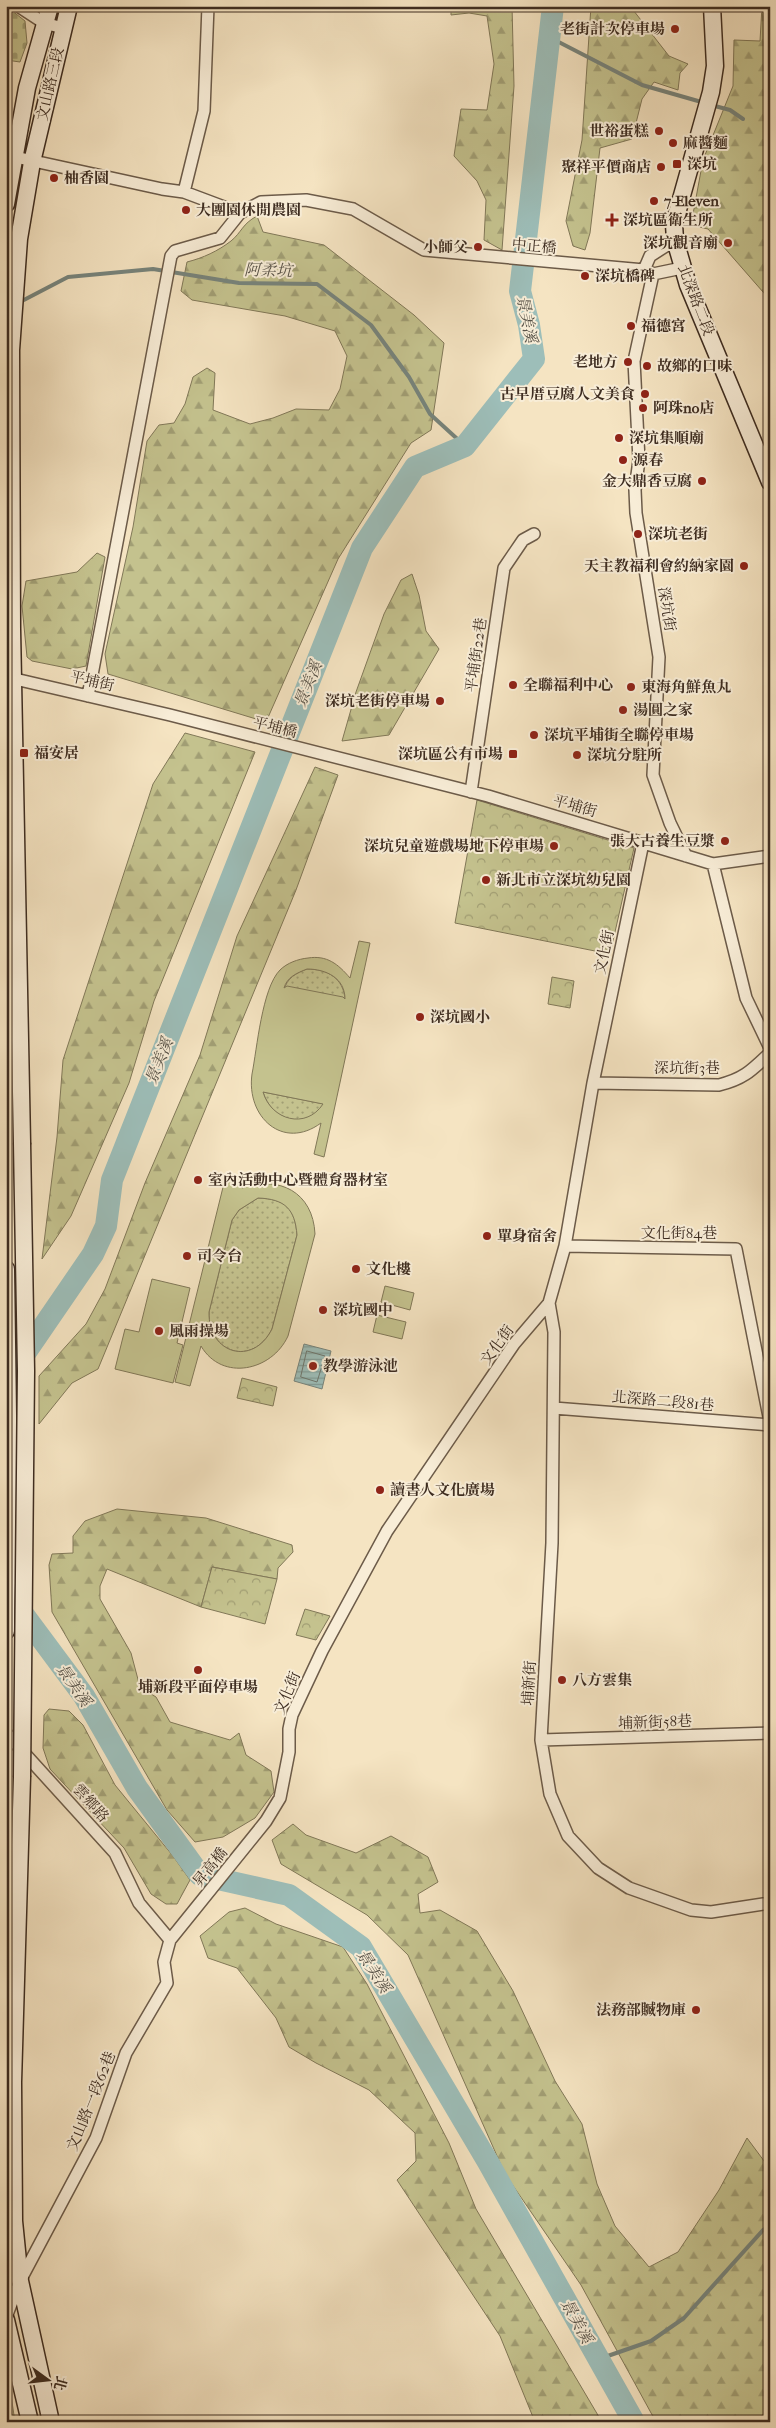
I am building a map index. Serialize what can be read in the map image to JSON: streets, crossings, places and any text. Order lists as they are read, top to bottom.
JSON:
{
  "streets": {
    "main road": ["文山路三段", "北深路二段"],
    "street": [
      "中正橋",
      "深坑街",
      "平埔街22巷",
      "平埔街",
      "平埔橋",
      "文化街",
      "深坑街3巷",
      "文化街84巷",
      "北深路二段81巷",
      "埔新街",
      "埔新街58巷",
      "雲鄉路",
      "昇高橋",
      "文山路一段62巷"
    ]
  },
  "crossings": [
    ["文山路三段", "平埔街"],
    ["文山路三段", "文山路一段62巷"],
    ["中正橋", "深坑街"],
    ["北深路二段", "深坑街"],
    ["深坑街", "平埔街"],
    ["平埔街22巷", "平埔街"],
    ["平埔街", "平埔橋"],
    ["平埔街", "文化街"],
    ["文化街", "深坑街3巷"],
    ["文化街", "文化街84巷"],
    ["文化街", "埔新街"],
    ["文化街", "昇高橋"],
    ["文化街84巷", "北深路二段81巷"],
    ["北深路二段81巷", "埔新街"],
    ["埔新街", "埔新街58巷"],
    ["雲鄉路", "昇高橋"],
    ["雲鄉路", "文山路一段62巷"],
    ["昇高橋", "文山路一段62巷"]
  ],
  "water": ["阿柔坑", "景美溪"],
  "places": {
    "other": [
      "老街計次停車場",
      "世裕蛋糕",
      "麻醬麵",
      "聚祥平價商店",
      "柚香園",
      "7-Eleven",
      "大團園休閒農園",
      "深坑觀音廟",
      "小師父",
      "深坑橋碑",
      "福德宮",
      "老地方",
      "故鄉的口味",
      "古早厝豆腐人文美食",
      "阿珠no店",
      "深坑集順廟",
      "源春",
      "金大鼎香豆腐",
      "深坑老街",
      "天主教福利會約納家園",
      "全聯福利中心",
      "東海角鮮魚丸",
      "深坑老街停車場",
      "湯圓之家",
      "深坑平埔街全聯停車場",
      "深坑分駐所",
      "張大古養生豆漿",
      "深坑兒童遊戲場地下停車場",
      "新北市立深坑幼兒園",
      "深坑國小",
      "室內活動中心暨體育器材室",
      "單身宿舍",
      "司令台",
      "文化樓",
      "深坑國中",
      "風雨操場",
      "教學游泳池",
      "讀書人文化廣場",
      "埔新段平面停車場",
      "八方雲集",
      "法務部贓物庫"
    ],
    "transit": ["深坑", "福安居", "深坑區公有市場"],
    "health": ["深坑區衛生所"]
  },
  "north": "right"
}
